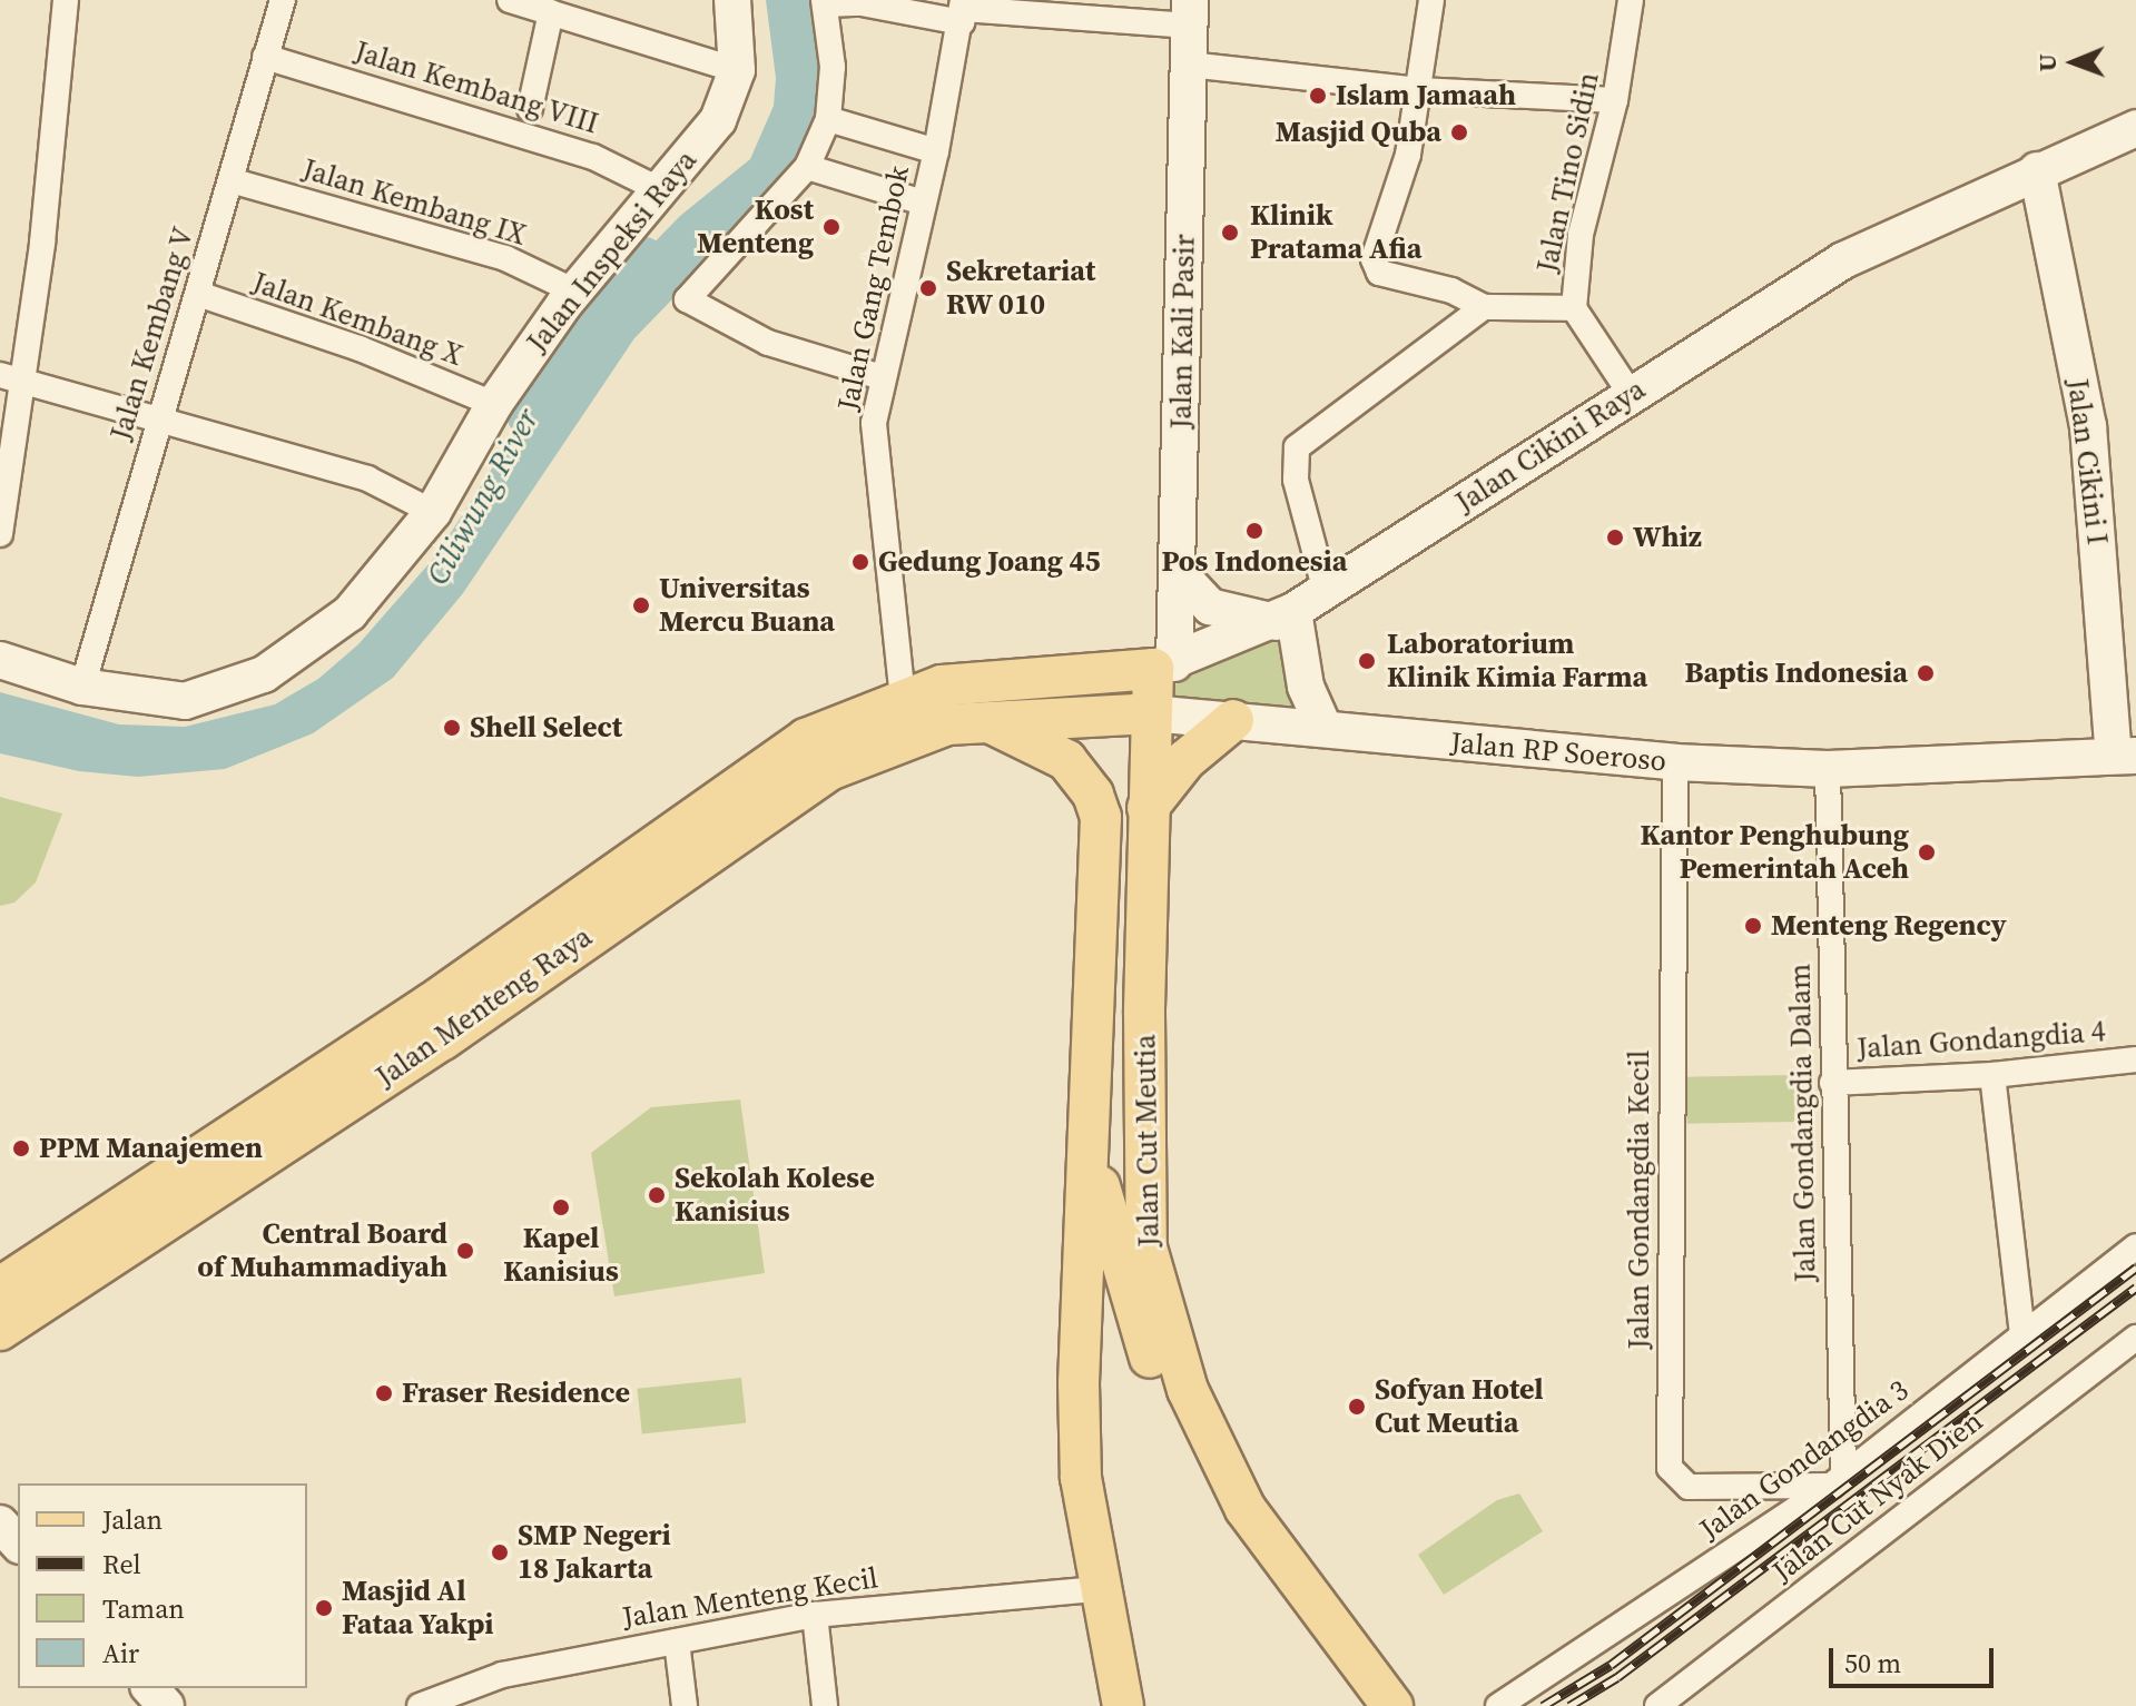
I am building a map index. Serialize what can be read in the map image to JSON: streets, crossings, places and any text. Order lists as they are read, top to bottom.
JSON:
{
  "streets": {
    "main road": [
      "Jalan Cikini Raya",
      "Jalan RP Soeroso",
      "Jalan Menteng Raya",
      "Jalan Cut Meutia"
    ],
    "street": [
      "Jalan Kembang VIII",
      "Jalan Tino Sidin",
      "Jalan Kembang IX",
      "Jalan Inspeksi Raya",
      "Jalan Gang Tembok",
      "Jalan Kembang X",
      "Jalan Kali Pasir",
      "Jalan Kembang V",
      "Jalan Cikini I",
      "Jalan Gondangdia 4",
      "Jalan Gondangdia Dalam",
      "Jalan Gondangdia Kecil",
      "Jalan Gondangdia 3",
      "Jalan Cut Nyak Dien",
      "Jalan Menteng Kecil"
    ]
  },
  "crossings": [
    ["Jalan Kembang VIII", "Jalan Inspeksi Raya"],
    ["Jalan Kembang VIII", "Jalan Kembang V"],
    ["Jalan Tino Sidin", "Jalan Cikini Raya"],
    ["Jalan Kembang IX", "Jalan Inspeksi Raya"],
    ["Jalan Kembang IX", "Jalan Kembang V"],
    ["Jalan Inspeksi Raya", "Jalan Kembang X"],
    ["Jalan Inspeksi Raya", "Jalan Kembang V"],
    ["Jalan Gang Tembok", "Jalan Menteng Raya"],
    ["Jalan Kembang X", "Jalan Kembang V"],
    ["Jalan Kali Pasir", "Jalan Cikini Raya"],
    ["Jalan Kali Pasir", "Jalan Cut Meutia"],
    ["Jalan Cikini Raya", "Jalan Cikini I"],
    ["Jalan Cikini Raya", "Jalan Menteng Raya"],
    ["Jalan Cikini Raya", "Jalan Cut Meutia"],
    ["Jalan Cikini I", "Jalan RP Soeroso"],
    ["Jalan RP Soeroso", "Jalan Menteng Raya"],
    ["Jalan RP Soeroso", "Jalan Gondangdia Dalam"],
    ["Jalan RP Soeroso", "Jalan Cut Meutia"],
    ["Jalan RP Soeroso", "Jalan Gondangdia Kecil"],
    ["Jalan Menteng Raya", "Jalan Cut Meutia"],
    ["Jalan Gondangdia 4", "Jalan Gondangdia Dalam"],
    ["Jalan Gondangdia Dalam", "Jalan Gondangdia Kecil"],
    ["Jalan Gondangdia Dalam", "Jalan Gondangdia 3"],
    ["Jalan Cut Meutia", "Jalan Menteng Kecil"],
    ["Jalan Gondangdia Kecil", "Jalan Gondangdia 3"]
  ],
  "water": ["Ciliwung River"],
  "places": [
    "Islam Jamaah",
    "Masjid Quba",
    "Kost Menteng",
    "Klinik Pratama Afia",
    "Sekretariat RW 010",
    "Pos Indonesia",
    "Whiz",
    "Gedung Joang 45",
    "Universitas Mercu Buana",
    "Laboratorium Klinik Kimia Farma",
    "Baptis Indonesia",
    "Shell Select",
    "Kantor Penghubung Pemerintah Aceh",
    "Menteng Regency",
    "PPM Manajemen",
    "Sekolah Kolese Kanisius",
    "Kapel Kanisius",
    "Central Board of Muhammadiyah",
    "Fraser Residence",
    "Sofyan Hotel Cut Meutia",
    "SMP Negeri 18 Jakarta",
    "Masjid Al Fataa Yakpi"
  ],
  "legend": [
    "Jalan",
    "Rel",
    "Taman",
    "Air"
  ],
  "scale_bar": "50 m",
  "north": "left"
}
